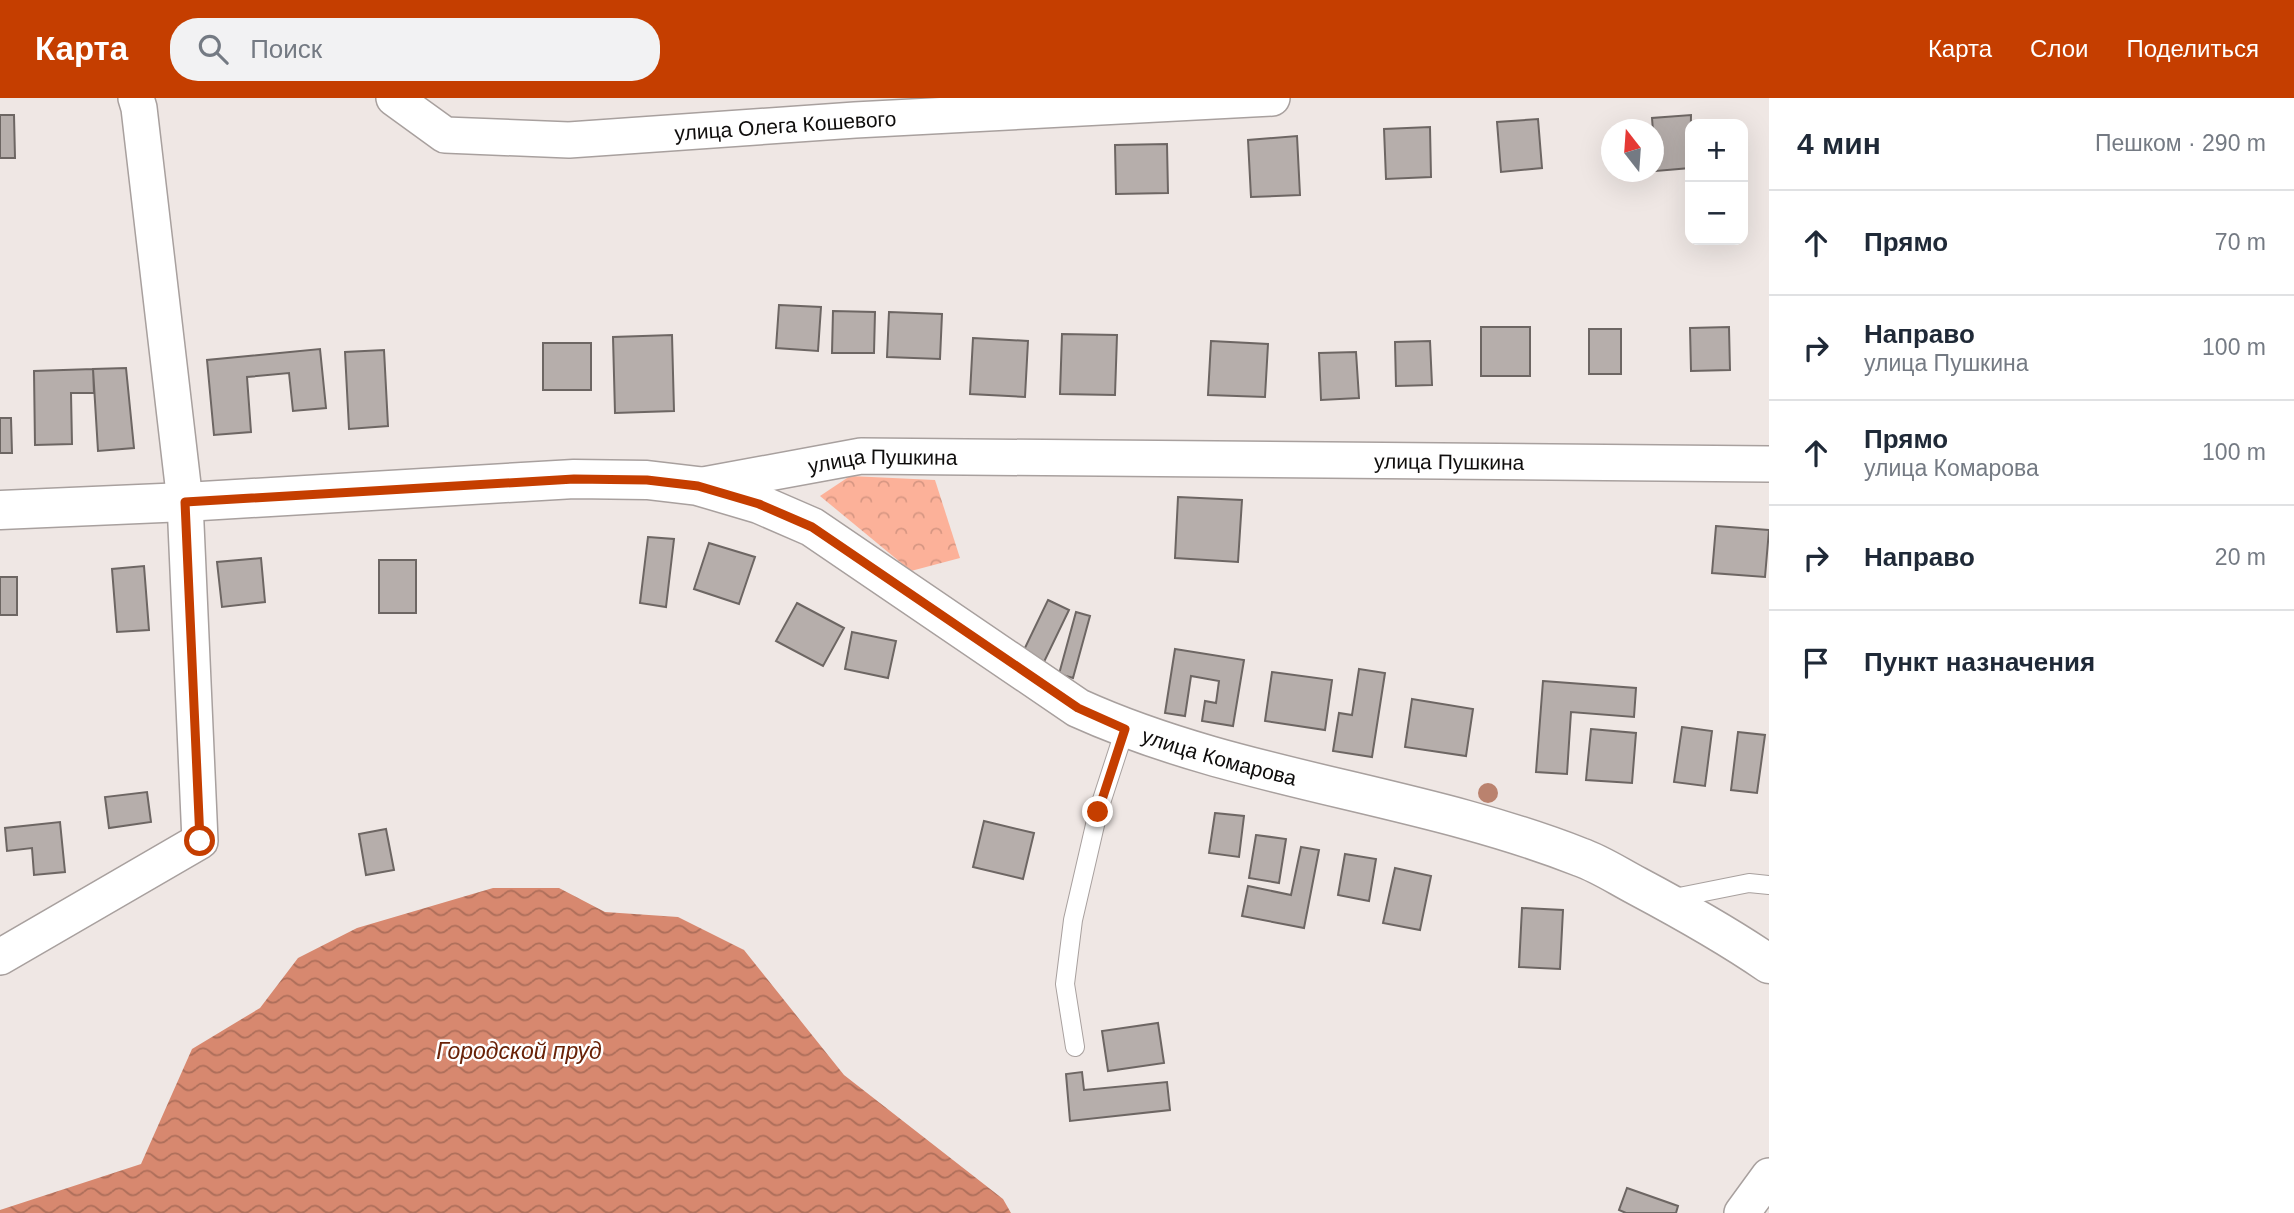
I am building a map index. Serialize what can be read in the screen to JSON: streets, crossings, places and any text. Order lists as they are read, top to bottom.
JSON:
{
  "streets": {
    "street": ["улица Олега Кошевого", "улица Пушкина", "улица Комарова"]
  },
  "crossings": [
    ["улица Пушкина", "улица Комарова"]
  ],
  "water": ["Городской пруд"],
  "north": "top",
  "page": {
    "header": "Карта",
    "search": "Поиск",
    "nav": ["Карта", "Слои", "Поделиться"],
    "heading": ["4 мин", "Пешком · 290 m"],
    "map_buttons": ["+", "−"],
    "list": [
      ["Прямо", "70 m"],
      ["Направо", "улица Пушкина", "100 m"],
      ["Прямо", "улица Комарова", "100 m"],
      ["Направо", "20 m"],
      "Пункт назначения"
    ]
  }
}
